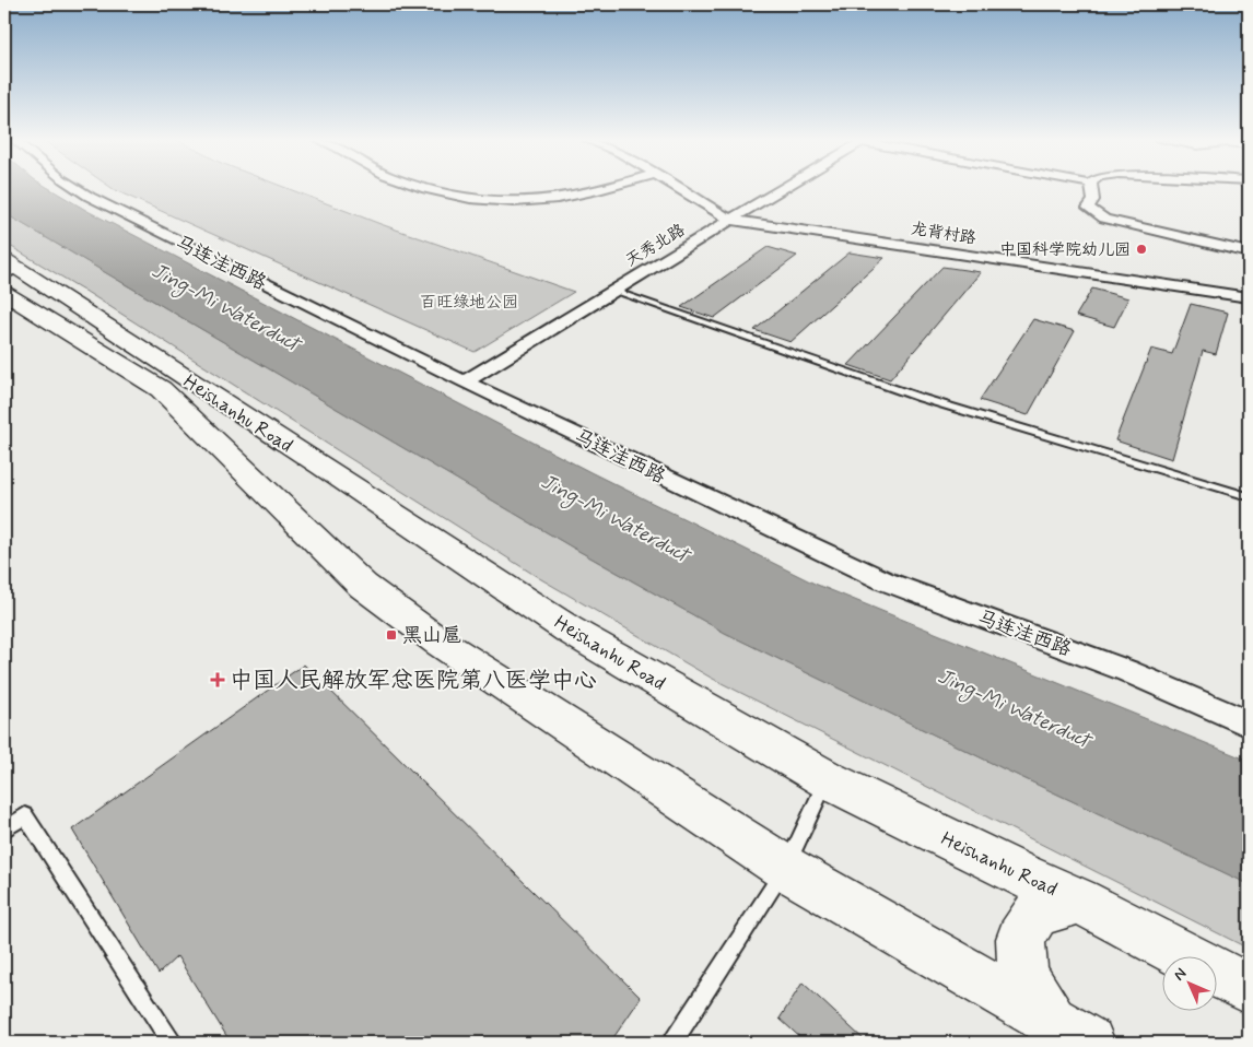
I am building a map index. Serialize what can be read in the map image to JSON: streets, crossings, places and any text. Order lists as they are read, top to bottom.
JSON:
{
  "streets": {
    "main road": ["Heishanhu Road"],
    "street": ["龙背村路", "天秀北路", "马连洼西路"]
  },
  "crossings": [
    ["龙背村路", "天秀北路"],
    ["天秀北路", "马连洼西路"]
  ],
  "water": ["Jing-Mi Waterduct"],
  "parks": ["百旺绿地公园"],
  "places": {
    "other": ["中国科学院幼儿园"],
    "transit": ["黑山扈"],
    "health": ["中国人民解放军总医院第八医学中心"]
  },
  "north": "top left"
}
